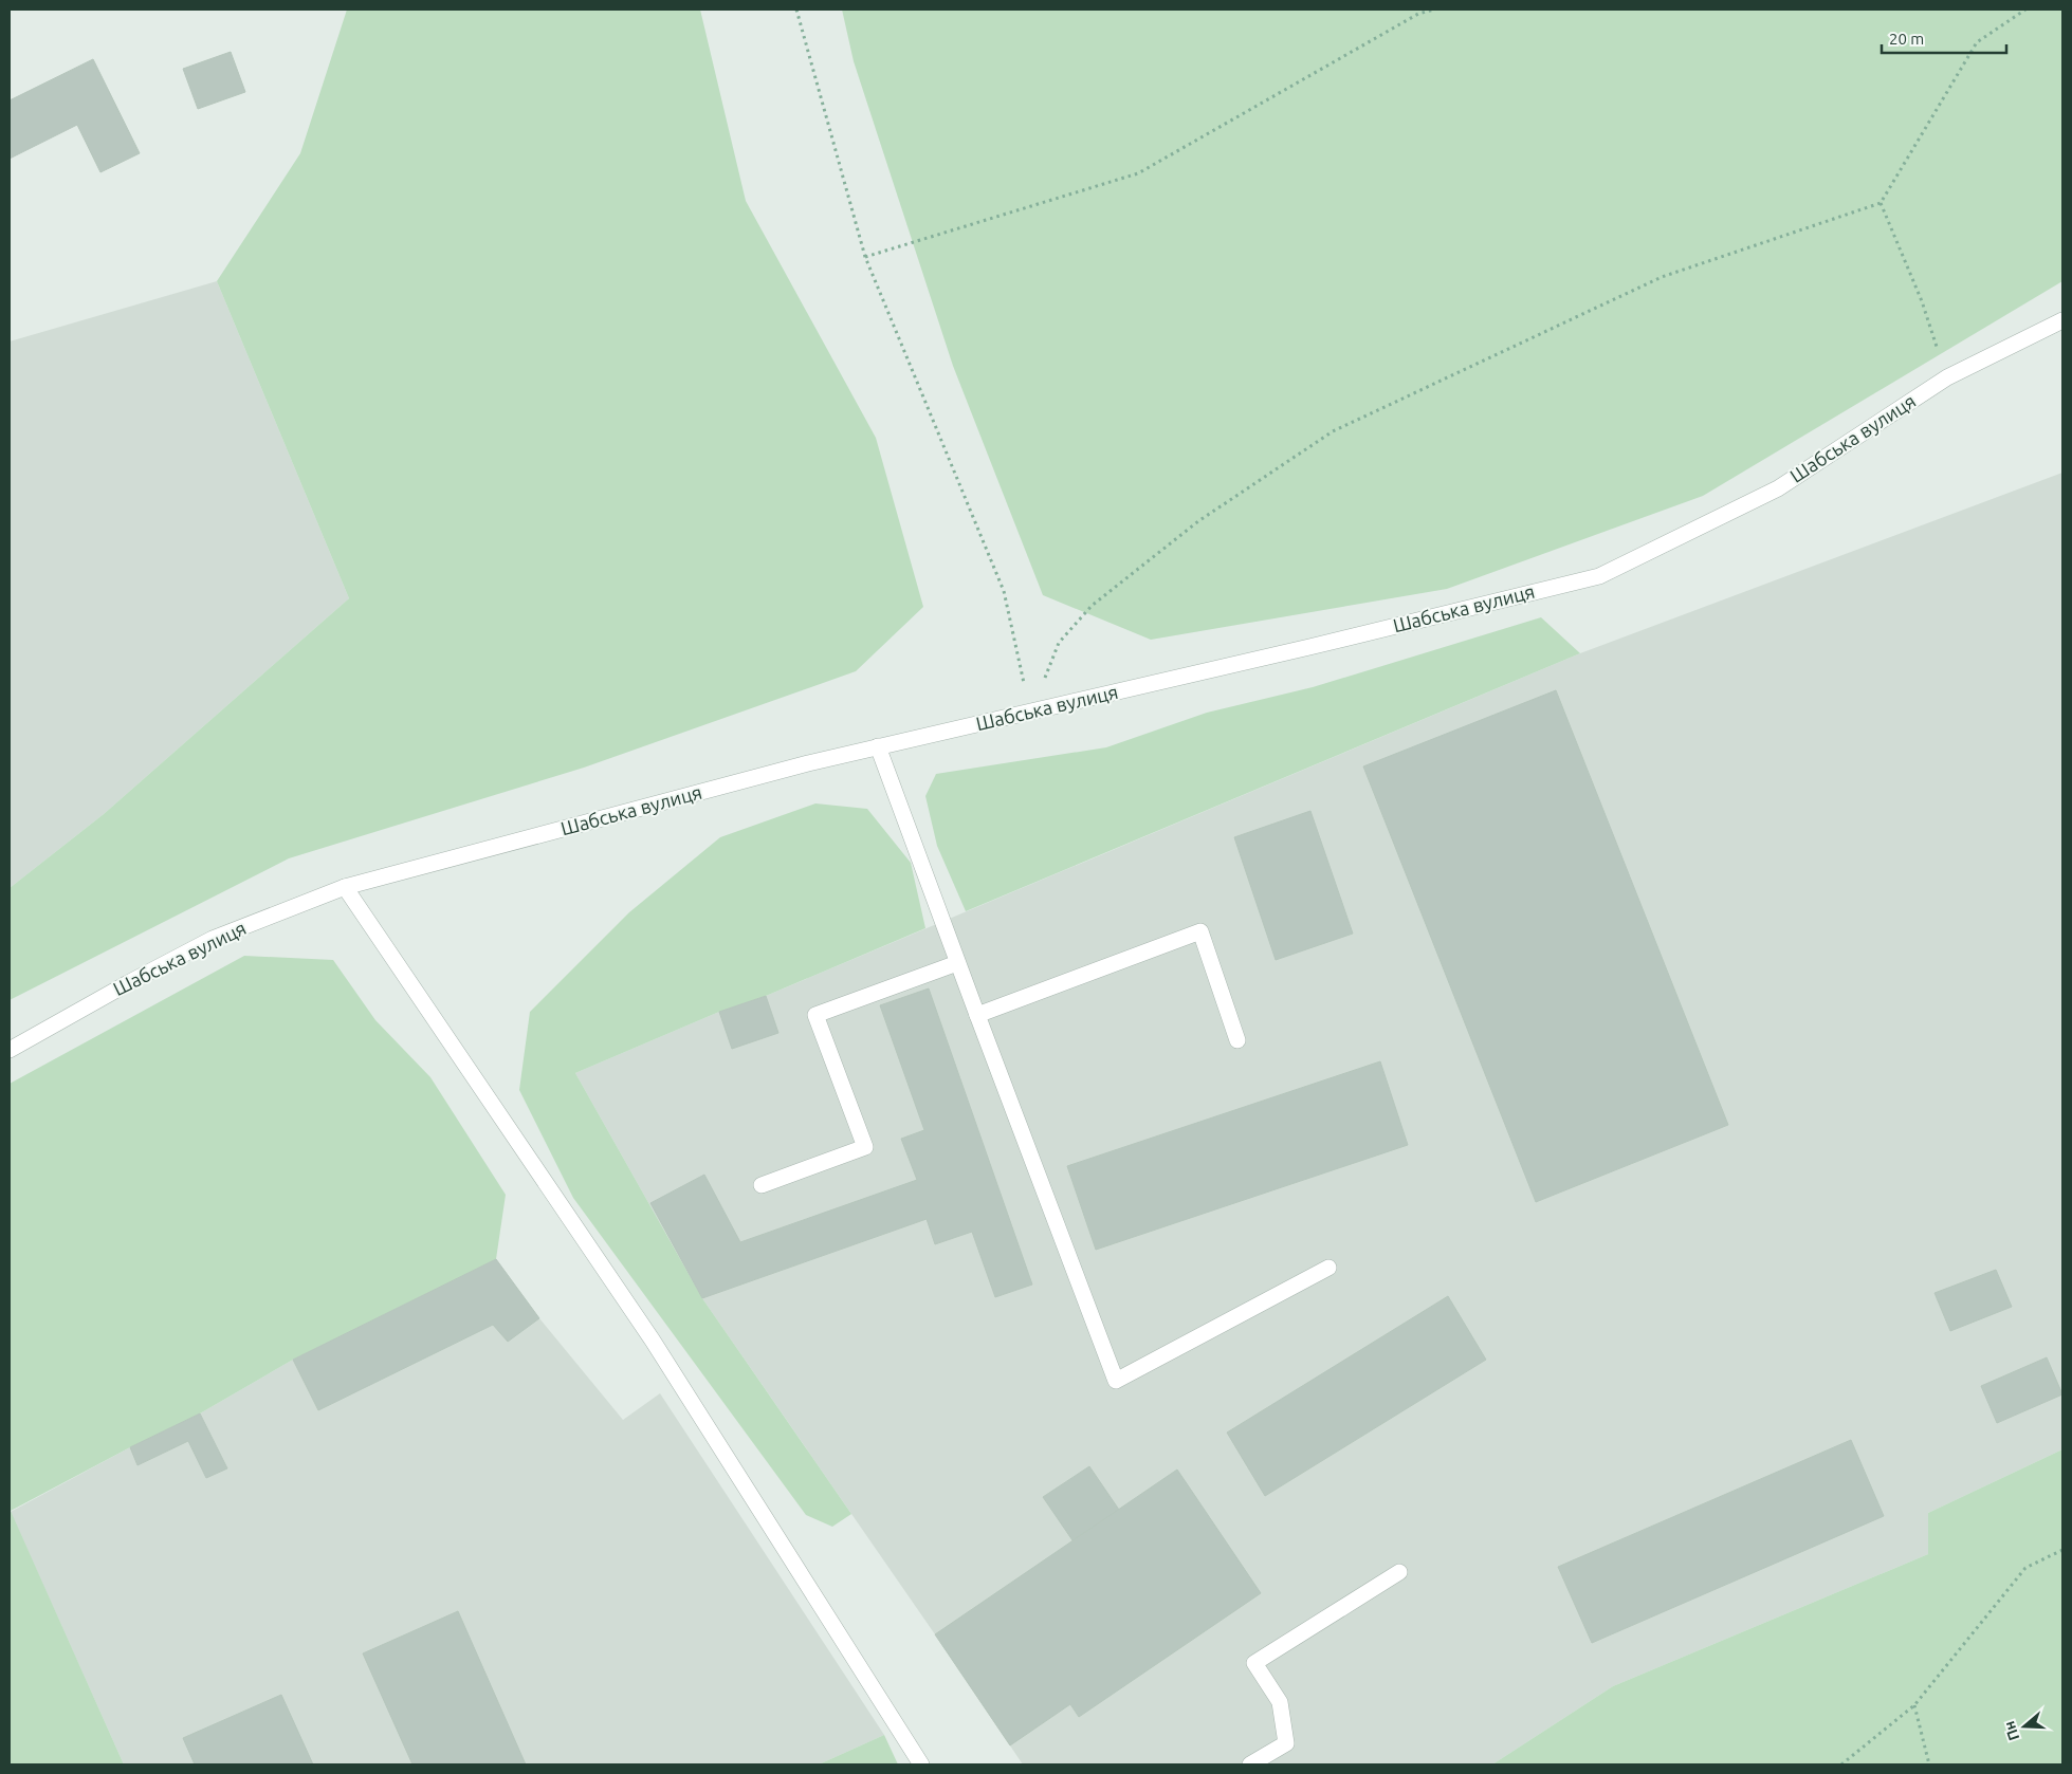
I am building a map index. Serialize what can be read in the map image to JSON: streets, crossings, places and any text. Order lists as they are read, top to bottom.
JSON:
{
  "streets": {
    "street": ["Шабська вулиця"]
  },
  "scale_bar": "20 m",
  "north": "left"
}
